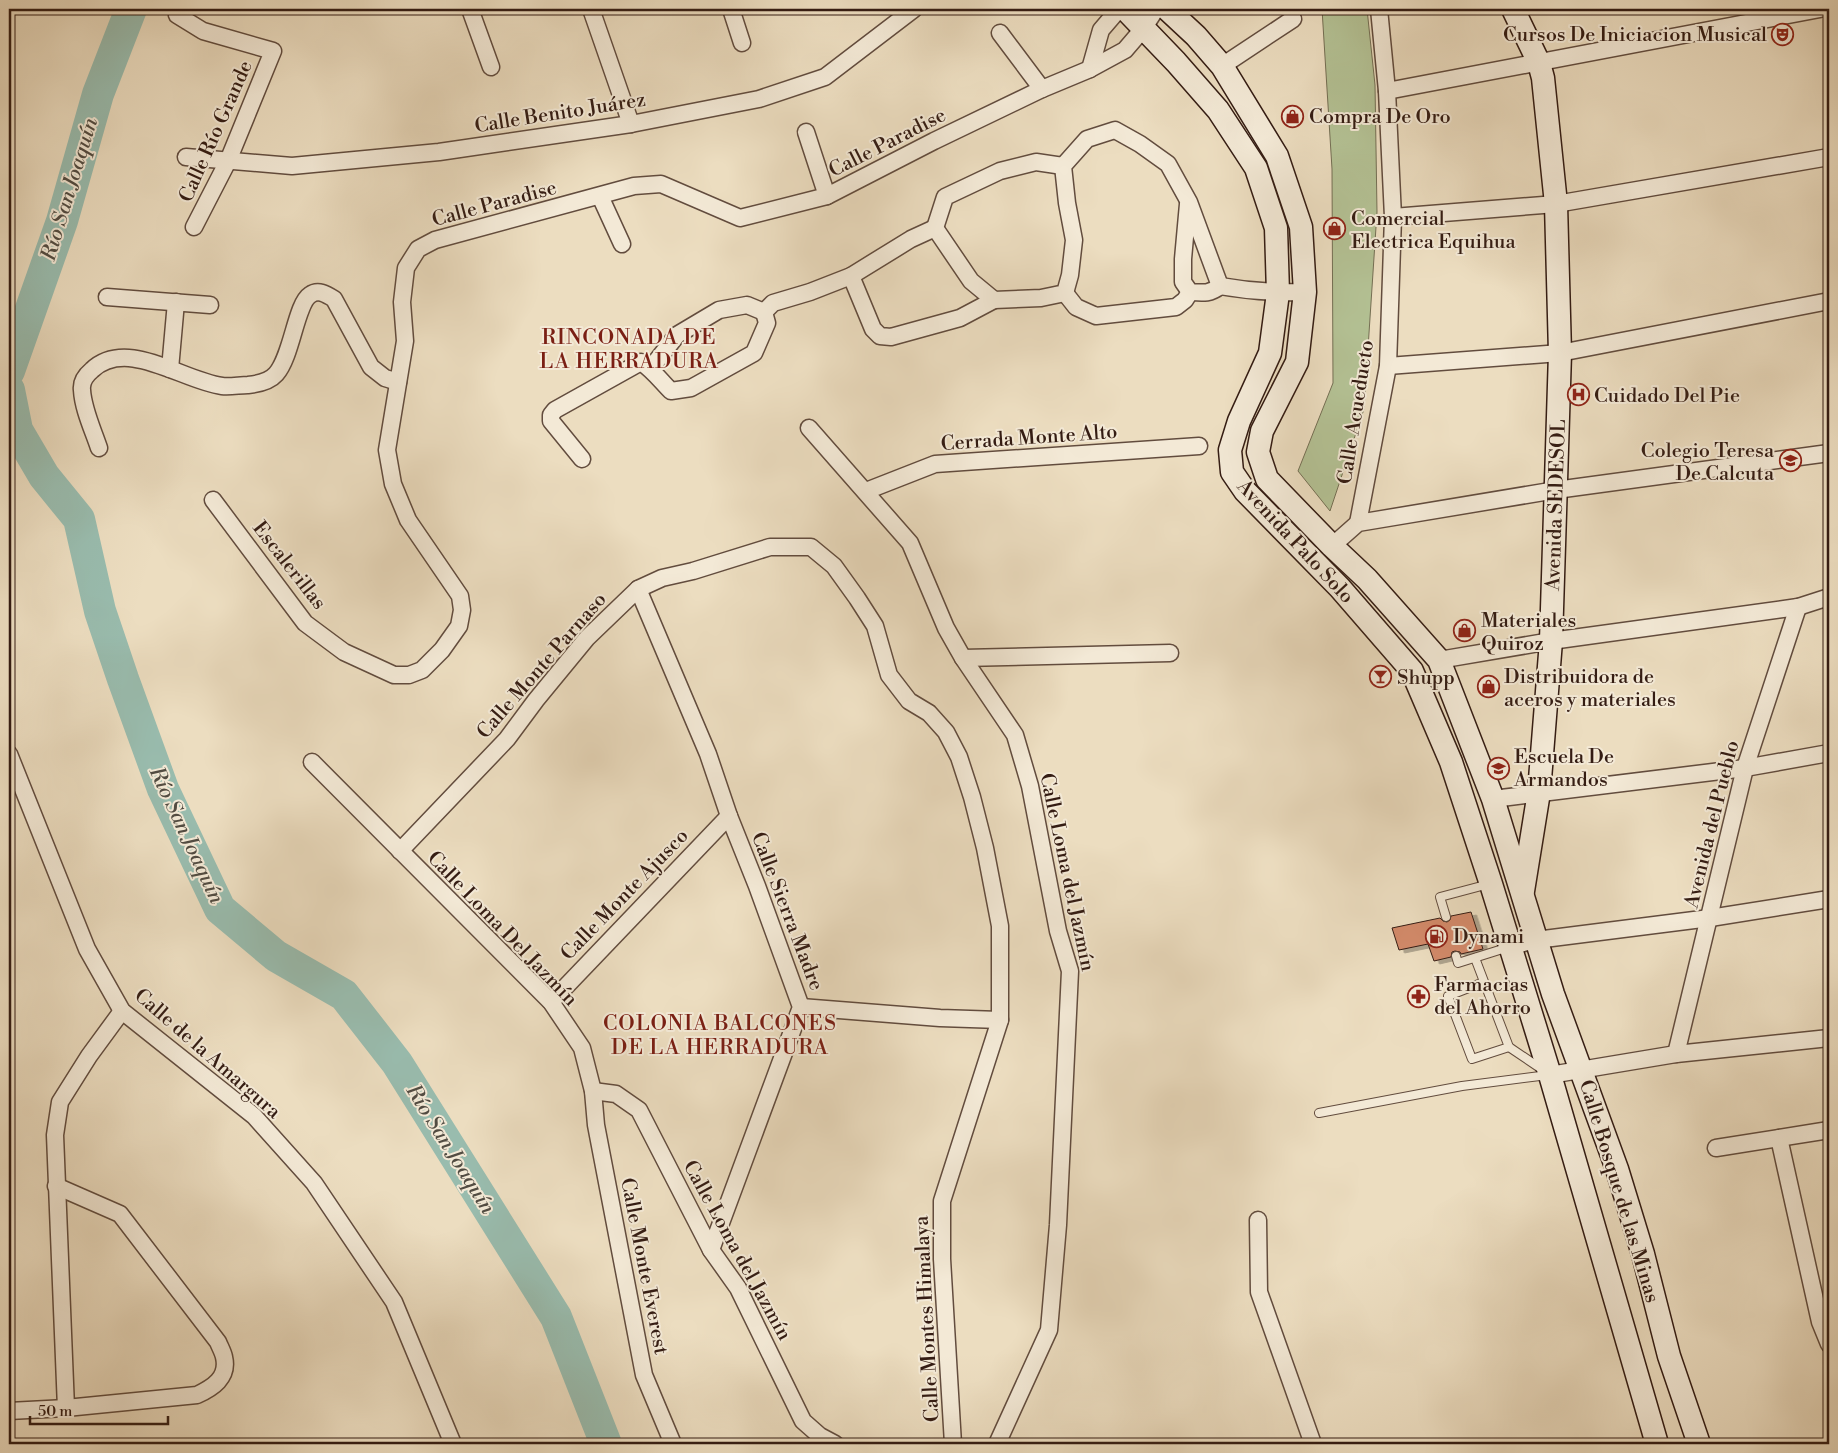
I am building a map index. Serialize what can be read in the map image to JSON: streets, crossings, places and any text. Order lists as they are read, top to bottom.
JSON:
{
  "streets": {
    "main road": ["Avenida SEDESOL", "Avenida Palo Solo", "Calle Bosque de las Minas"],
    "street": [
      "Calle Benito Juárez",
      "Calle Río Grande",
      "Calle Paradise",
      "Calle Acueducto",
      "Cerrada Monte Alto",
      "Escalerillas",
      "Calle Monte Parnaso",
      "Avenida del Pueblo",
      "Calle Loma del Jazmín",
      "Calle Monte Ajusco",
      "Calle Sierra Madre",
      "Calle Loma Del Jazmín",
      "Calle de la Amargura",
      "Calle Monte Everest",
      "Calle Montes Himalaya"
    ]
  },
  "crossings": [
    ["Calle Benito Juárez", "Calle Río Grande"],
    ["Calle Paradise", "Avenida Palo Solo"],
    ["Calle Paradise", "Escalerillas"],
    ["Cerrada Monte Alto", "Calle Loma del Jazmín"],
    ["Avenida SEDESOL", "Avenida Palo Solo"],
    ["Avenida SEDESOL", "Calle Bosque de las Minas"],
    ["Avenida Palo Solo", "Calle Bosque de las Minas"],
    ["Calle Monte Parnaso", "Calle Sierra Madre"],
    ["Calle Monte Parnaso", "Calle Loma Del Jazmín"],
    ["Calle Monte Parnaso", "Calle Montes Himalaya"],
    ["Calle Loma del Jazmín", "Calle Sierra Madre"],
    ["Calle Loma del Jazmín", "Calle Loma Del Jazmín"],
    ["Calle Loma del Jazmín", "Calle Monte Everest"],
    ["Calle Monte Ajusco", "Calle Sierra Madre"],
    ["Calle Monte Ajusco", "Calle Loma Del Jazmín"],
    ["Calle Loma Del Jazmín", "Calle Monte Everest"]
  ],
  "districts": ["RINCONADA DE LA HERRADURA", "COLONIA BALCONES DE LA HERRADURA"],
  "water": ["Río San Joaquín"],
  "places": {
    "theatre": ["Cursos De Iniciacion Musical"],
    "shop": [
      "Compra De Oro",
      "Comercial Electrica Equihua",
      "Materiales Quiroz",
      "Distribuidora de aceros y materiales"
    ],
    "hospital": ["Cuidado Del Pie"],
    "school or university": ["Colegio Teresa De Calcuta", "Escuela De Armandos"],
    "bar": ["Shupp"],
    "fuel station": ["Dynami"],
    "pharmacy": ["Farmacias del Ahorro"]
  },
  "scale_bar": "50 m"
}
